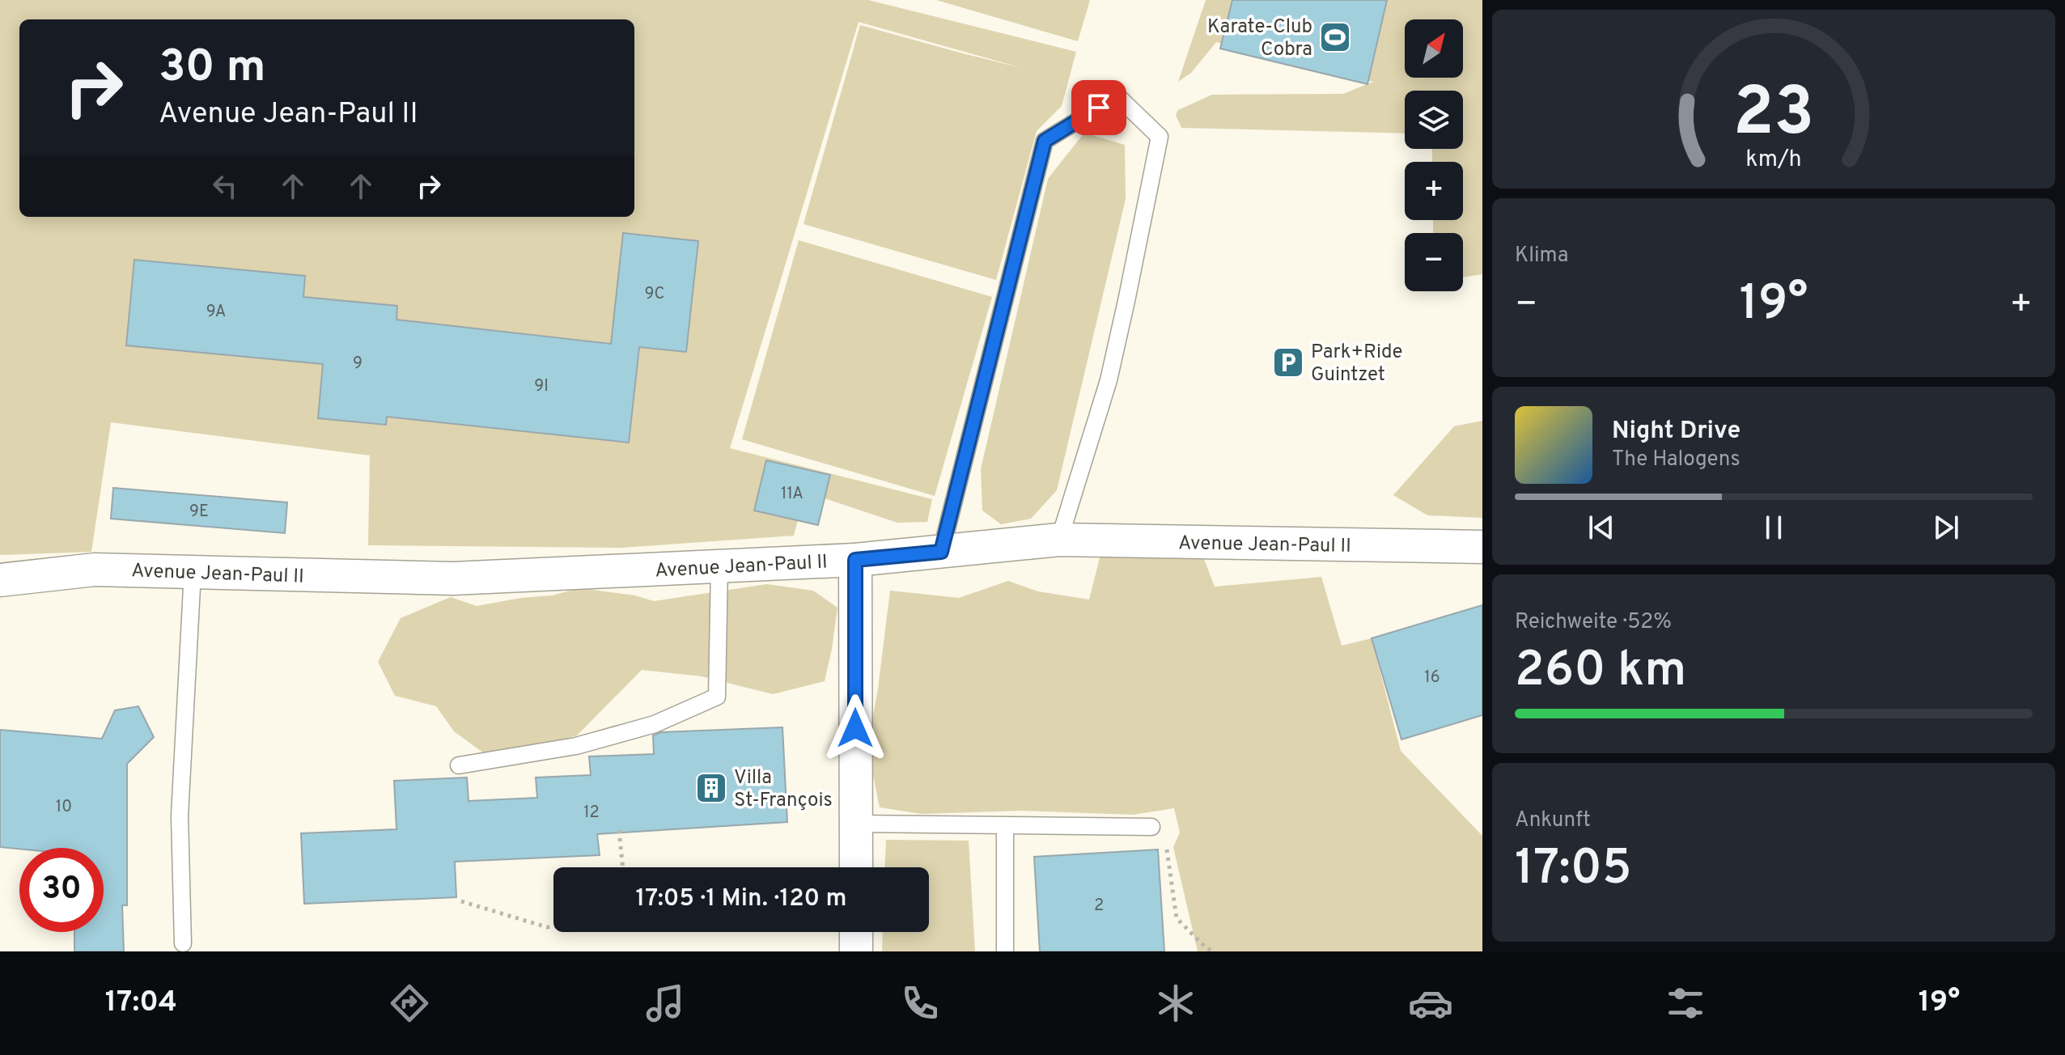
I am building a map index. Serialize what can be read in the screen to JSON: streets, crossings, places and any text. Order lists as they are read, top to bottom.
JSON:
{
  "streets": {
    "street": ["Avenue Jean-Paul II"]
  },
  "places": {
    "sports": ["Karate-Club Cobra"],
    "parking": ["Park+Ride Guintzet"],
    "building": ["Villa St-François"]
  },
  "house_numbers": [
    "9C",
    "9A",
    "9",
    "9I",
    "11A",
    "9E",
    "16",
    "10",
    "12",
    "2"
  ],
  "north": "top right",
  "page": {
    "map_buttons": ["+", "−"],
    "turn": ["30 m", "Avenue Jean-Paul II"],
    "tile": [
      "Klima",
      ["Reichweite · 52%", "260 km"],
      ["Ankunft", "17:05"]
    ],
    "heat": ["−", "19°", "+"],
    "song": ["Night Drive", "The Halogens"],
    "limit": "30",
    "trip": "17:05 · 1 Min. · 120 m",
    "tabs": ["17:04", "19°"],
    "gauge": ["23", "km/h"]
  }
}
